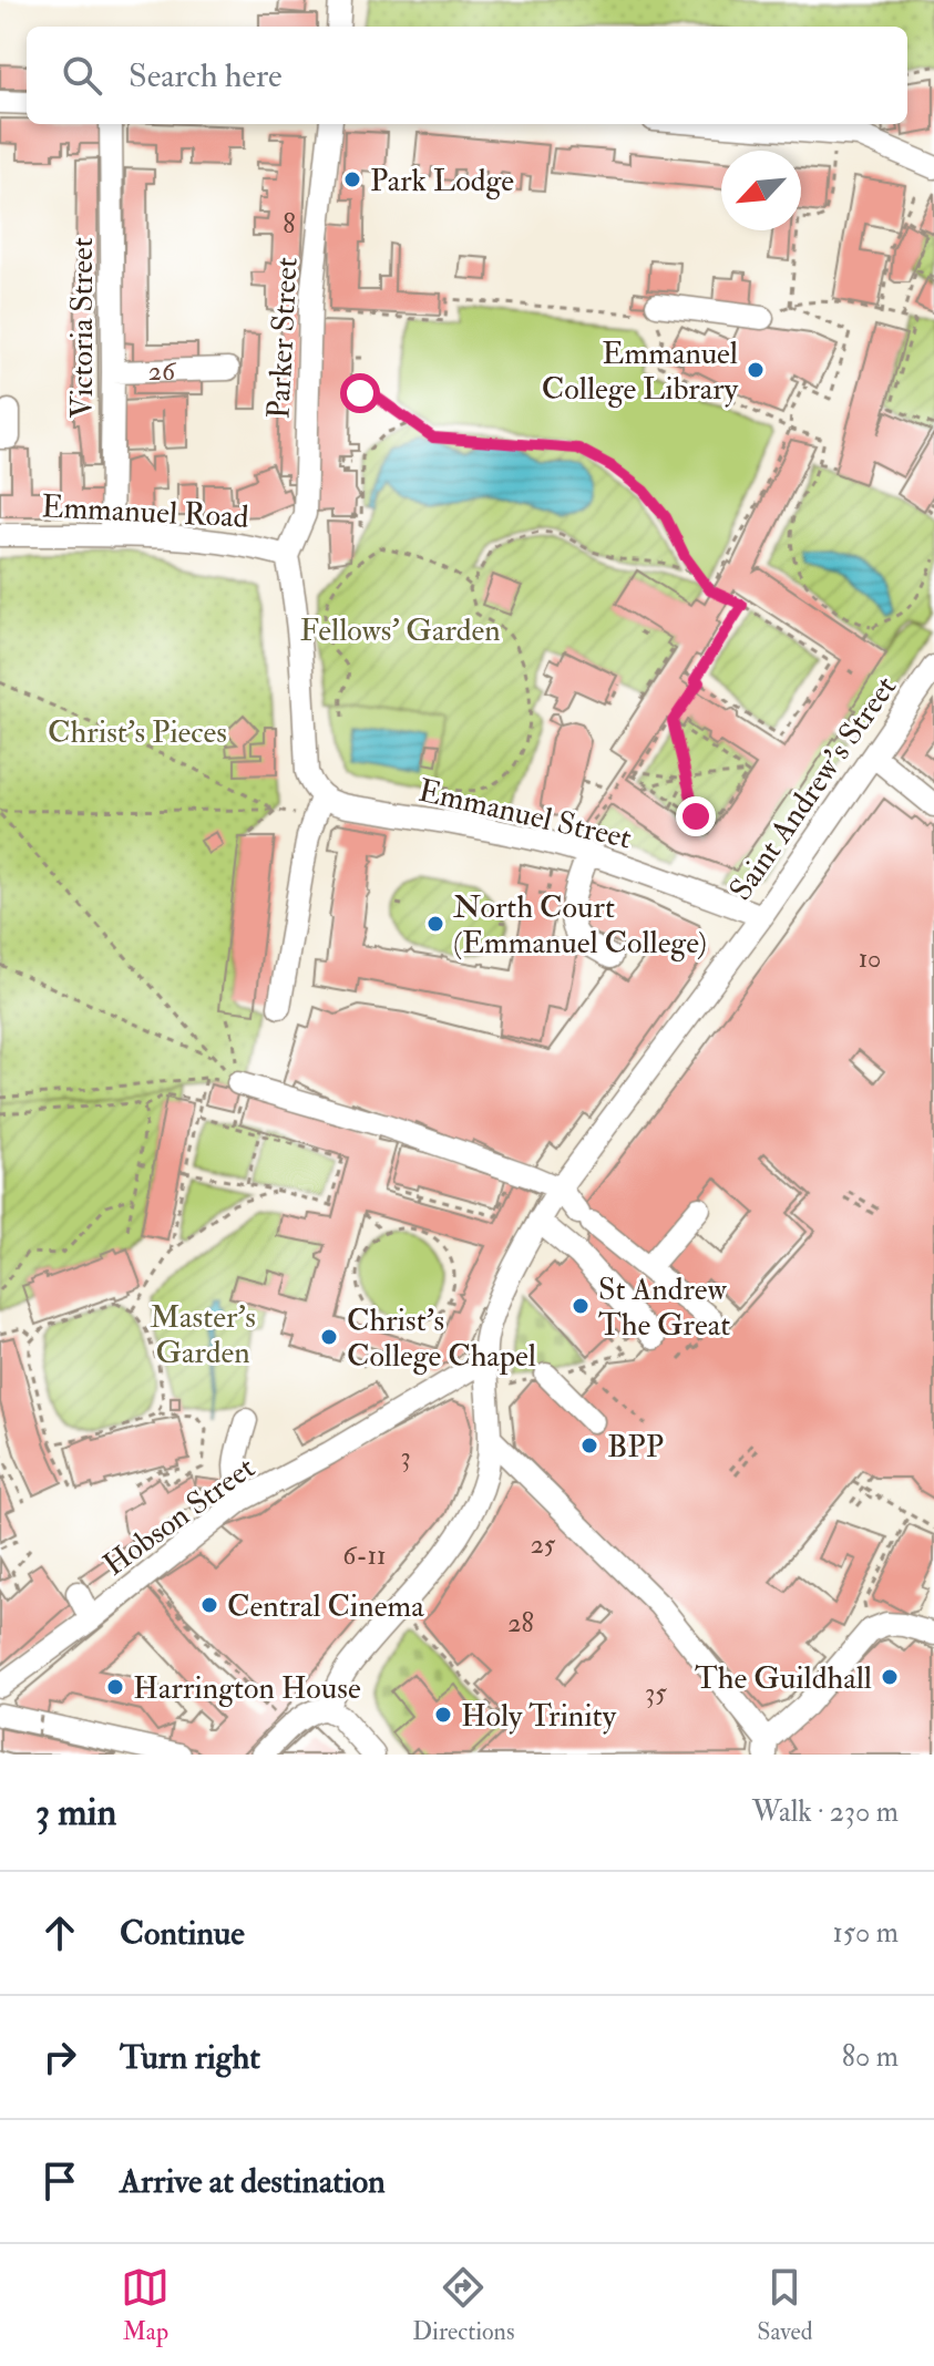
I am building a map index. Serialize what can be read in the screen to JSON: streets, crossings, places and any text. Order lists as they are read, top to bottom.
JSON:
{
  "streets": {
    "street": [
      "Victoria Street",
      "Parker Street",
      "Emmanuel Road",
      "Saint Andrew's Street",
      "Emmanuel Street",
      "Hobson Street"
    ]
  },
  "crossings": [
    ["Victoria Street", "Emmanuel Road"],
    ["Parker Street", "Emmanuel Road"],
    ["Saint Andrew's Street", "Emmanuel Street"],
    ["Saint Andrew's Street", "Hobson Street"]
  ],
  "parks": ["Fellows' Garden", "Christ's Pieces", "Master's Garden"],
  "places": [
    "Park Lodge",
    "Emmanuel College Library",
    "North Court (Emmanuel College)",
    "St Andrew The Great",
    "Christ's College Chapel",
    "BPP",
    "Central Cinema",
    "The Guildhall",
    "Harrington House",
    "Holy Trinity"
  ],
  "house_numbers": [
    "8",
    "26",
    "10",
    "3",
    "25",
    "6-11",
    "28",
    "35"
  ],
  "north": "bottom left",
  "page": {
    "search": "Search here",
    "heading": ["3 min", "Walk · 230 m"],
    "list": [
      ["Continue", "150 m"],
      ["Turn right", "80 m"],
      "Arrive at destination"
    ],
    "nav": ["Map", "Directions", "Saved"]
  }
}
